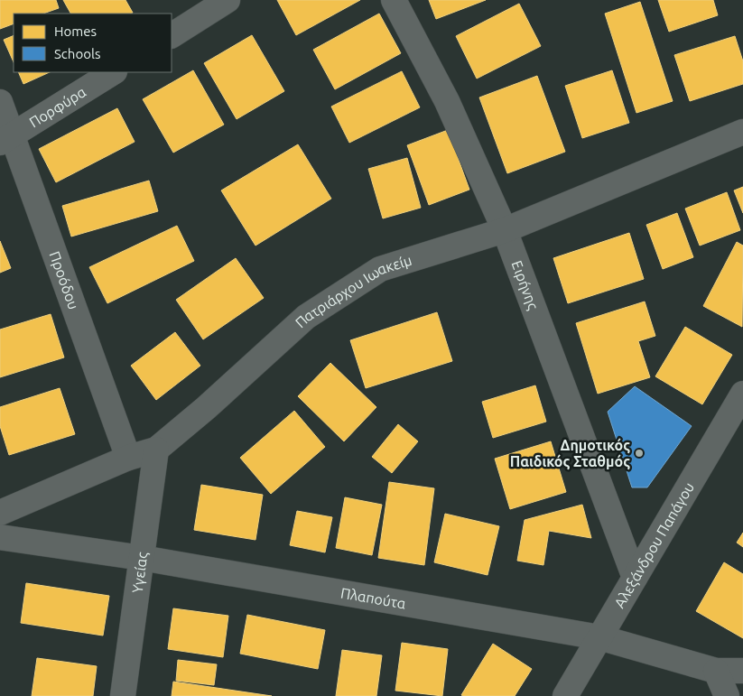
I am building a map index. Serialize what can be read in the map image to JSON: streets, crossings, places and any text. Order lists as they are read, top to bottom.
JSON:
{
  "streets": {
    "street": [
      "Πορφύρα",
      "Προόδου",
      "Ειρήνης",
      "Πατριάρχου Ιωακείμ",
      "Αλεξάνδρου Παπάγου",
      "Υγείας",
      "Πλαπούτα"
    ]
  },
  "crossings": [
    ["Πορφύρα", "Προόδου"],
    ["Προόδου", "Πατριάρχου Ιωακείμ"],
    ["Ειρήνης", "Πατριάρχου Ιωακείμ"],
    ["Ειρήνης", "Αλεξάνδρου Παπάγου"],
    ["Πατριάρχου Ιωακείμ", "Υγείας"],
    ["Αλεξάνδρου Παπάγου", "Πλαπούτα"],
    ["Υγείας", "Πλαπούτα"]
  ],
  "places": ["Δημοτικός Παιδικός Σταθμός"],
  "legend": ["Homes", "Schools"]
}
